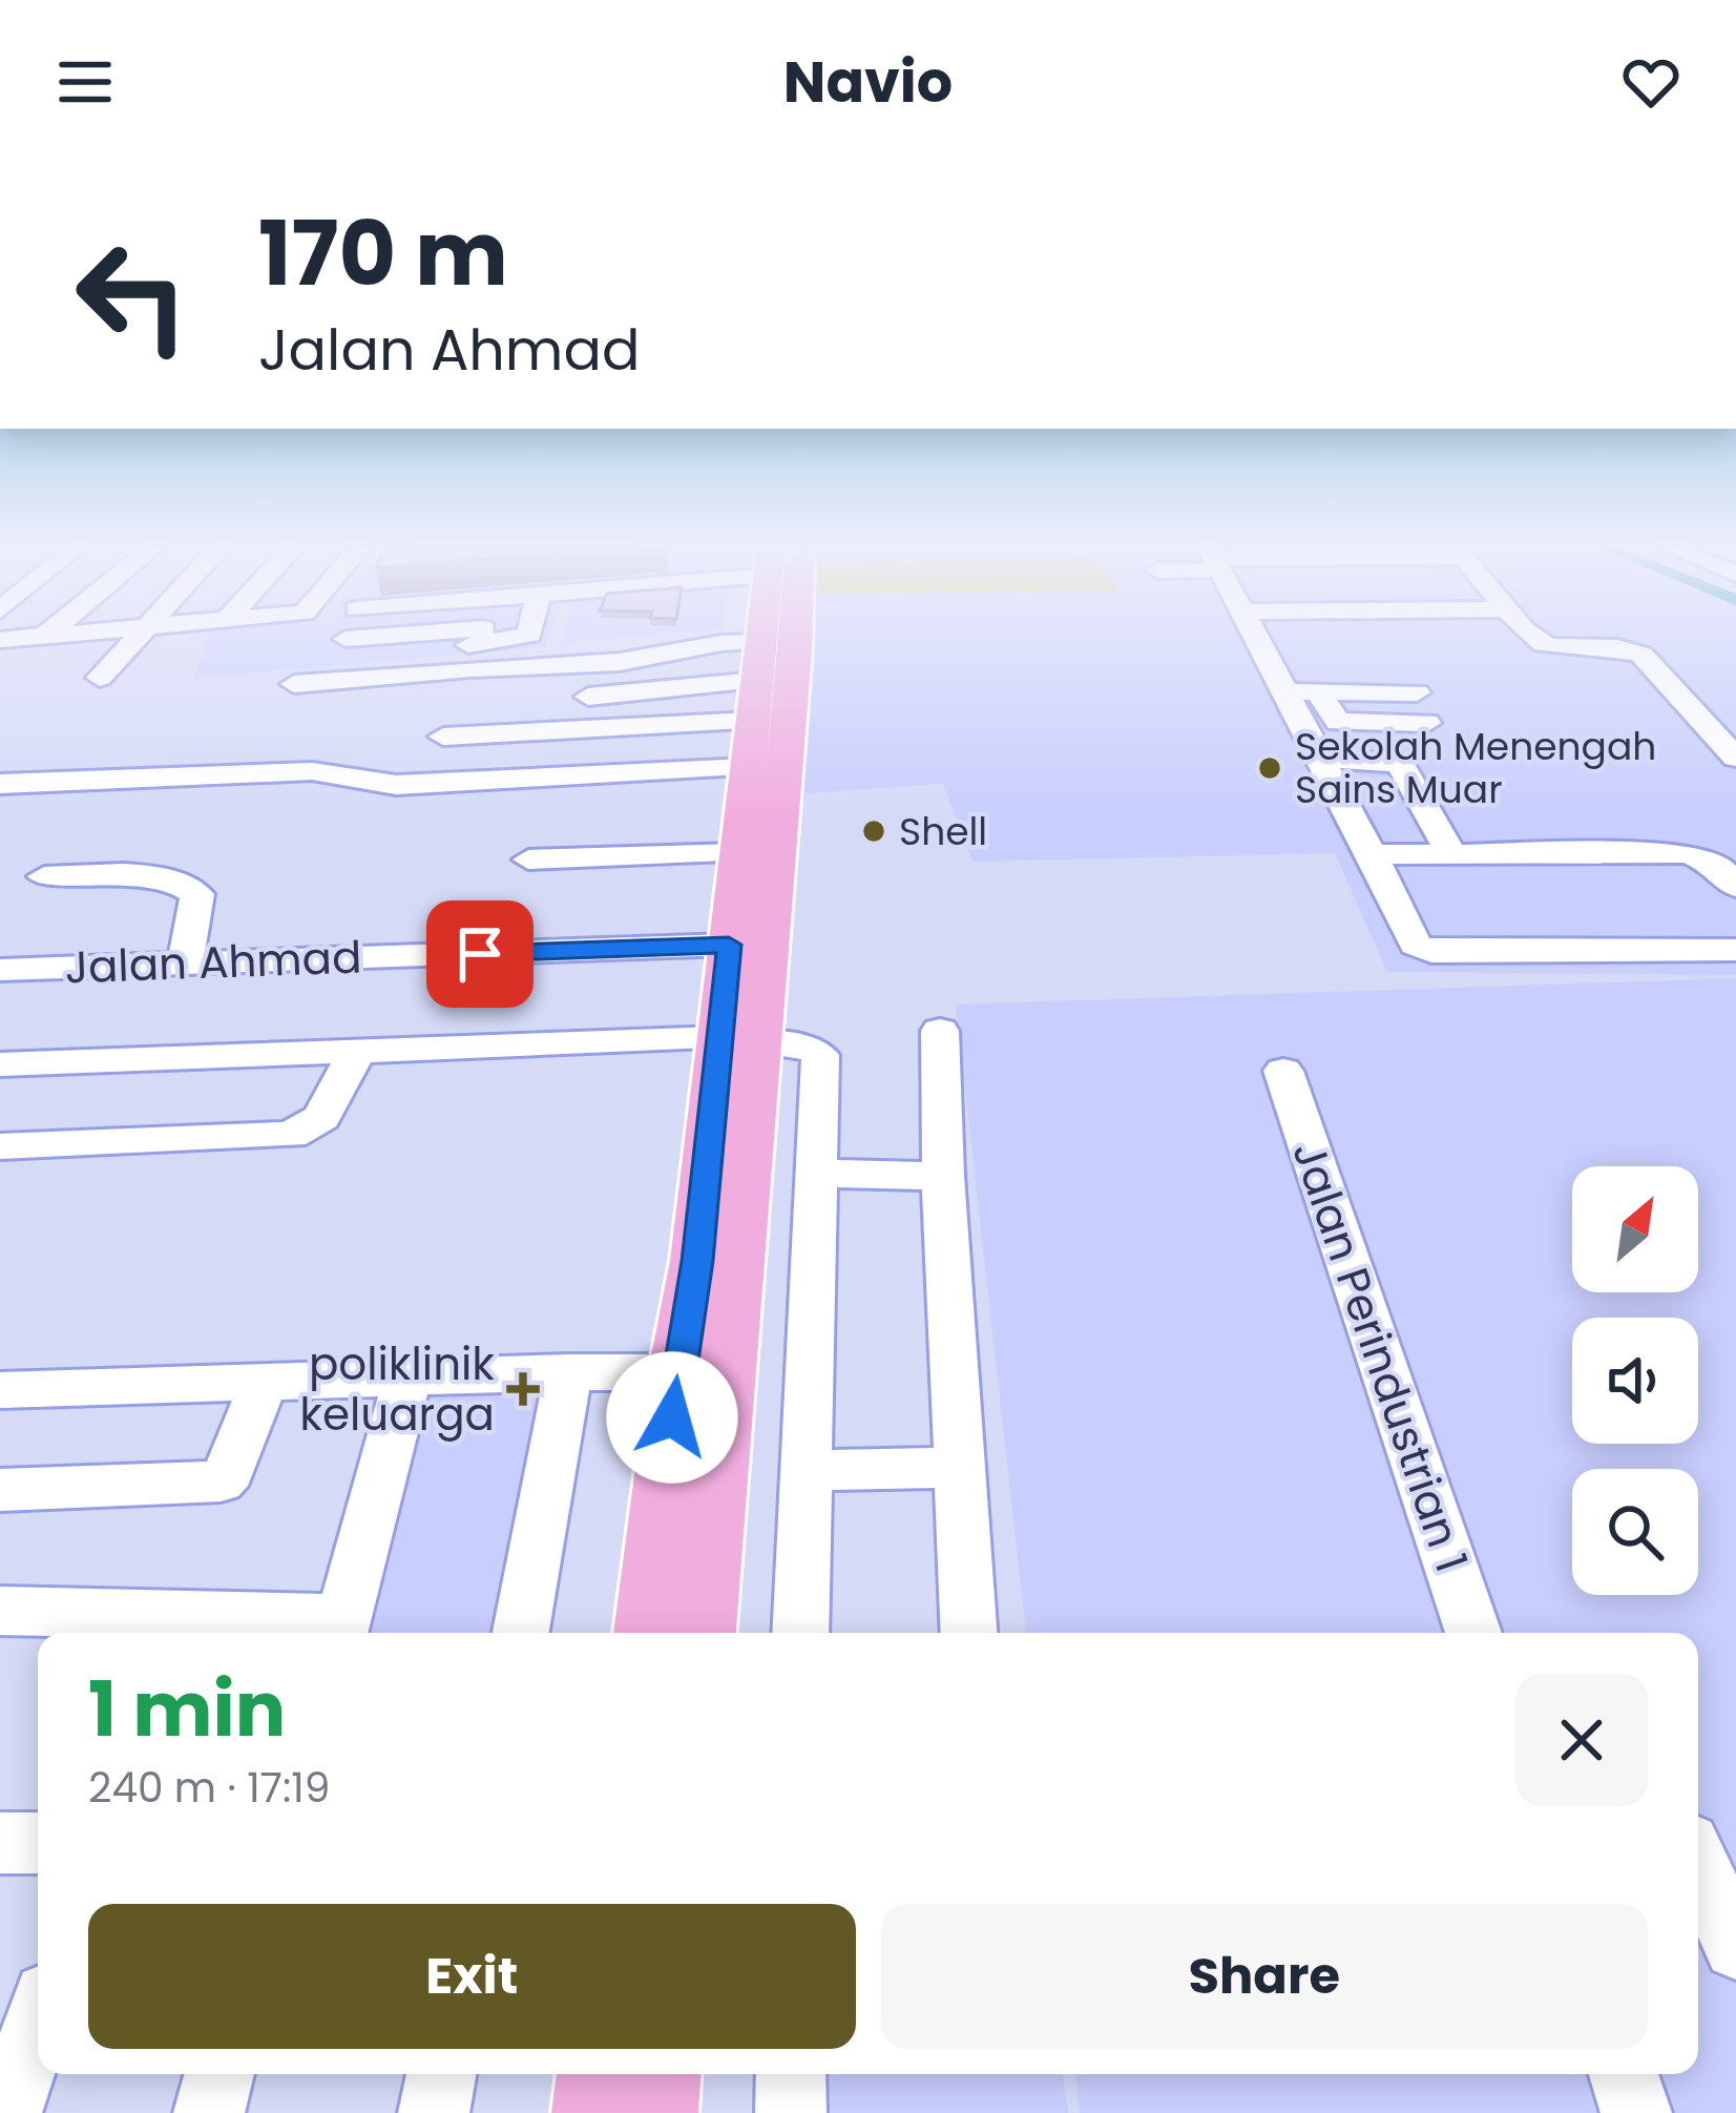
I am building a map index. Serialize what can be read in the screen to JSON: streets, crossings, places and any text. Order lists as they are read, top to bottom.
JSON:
{
  "streets": {
    "street": ["Jalan Ahmad", "Jalan Perindustrian 1"]
  },
  "places": {
    "other": ["Sekolah Menengah Sains Muar", "Shell"],
    "health": ["poliklinik keluarga"]
  },
  "north": "top right",
  "page": {
    "header": "Navio",
    "turn": ["170 m", "Jalan Ahmad"],
    "heading": ["1 min", "240 m · 17:19"],
    "buttons": ["Exit", "Share"]
  }
}
